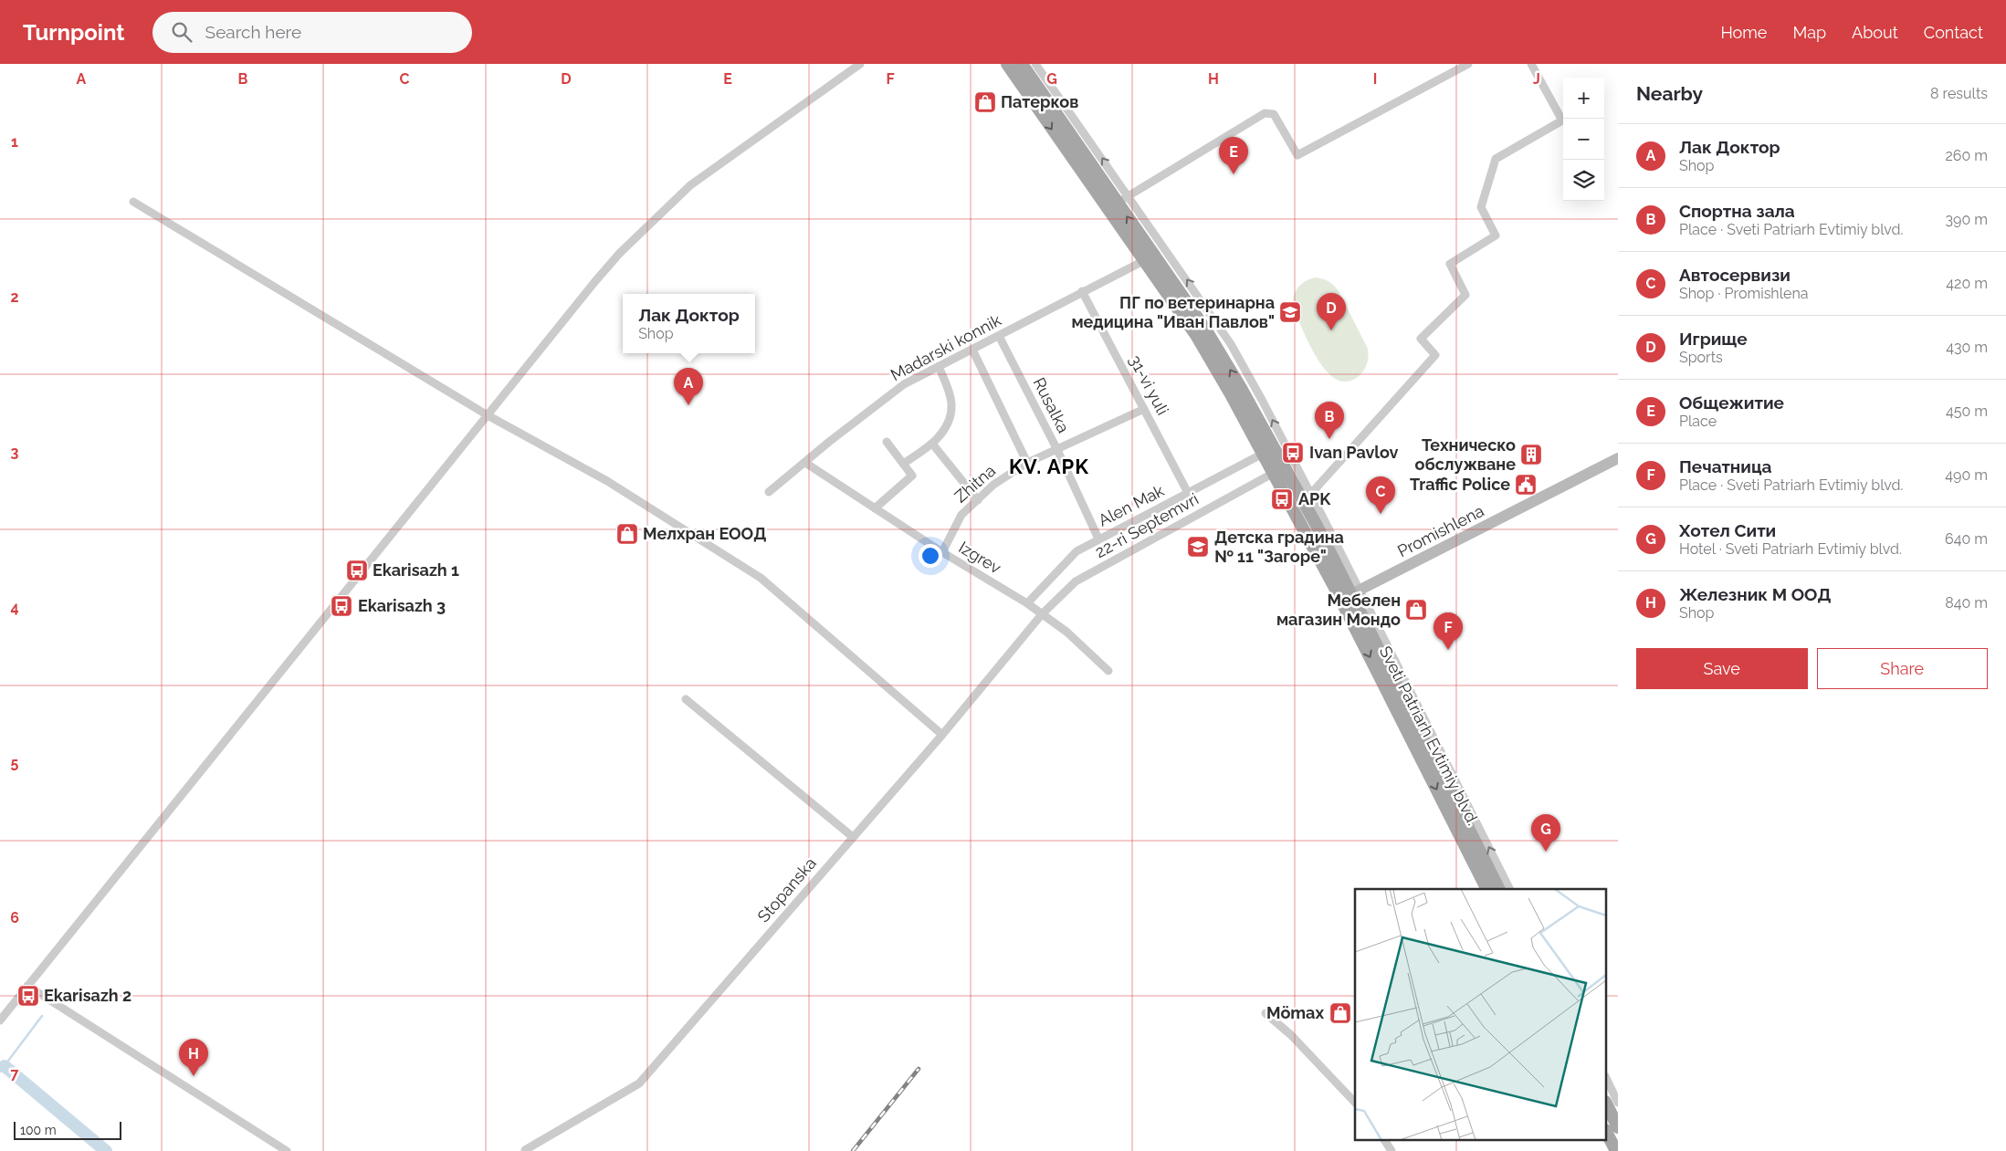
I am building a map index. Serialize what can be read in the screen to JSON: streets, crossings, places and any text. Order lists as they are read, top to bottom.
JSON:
{
  "streets": {
    "main road": ["Promishlena", "Sveti Patriarh Evtimiy blvd."],
    "street": [
      "Madarski konnik",
      "31-vi yuli",
      "Rusalka",
      "Zhitna",
      "Alen Mak",
      "22-ri Septemvri",
      "Izgrev",
      "Stopanska"
    ]
  },
  "crossings": [
    ["Madarski konnik", "31-vi yuli"],
    ["Madarski konnik", "Rusalka"],
    ["Madarski konnik", "Izgrev"],
    ["Madarski konnik", "Sveti Patriarh Evtimiy blvd."],
    ["31-vi yuli", "Zhitna"],
    ["31-vi yuli", "Alen Mak"],
    ["Rusalka", "Zhitna"],
    ["Rusalka", "Alen Mak"],
    ["Zhitna", "Izgrev"],
    ["Alen Mak", "Izgrev"],
    ["Alen Mak", "Sveti Patriarh Evtimiy blvd."],
    ["22-ri Septemvri", "Izgrev"],
    ["22-ri Septemvri", "Sveti Patriarh Evtimiy blvd."],
    ["22-ri Septemvri", "Stopanska"],
    ["Promishlena", "Sveti Patriarh Evtimiy blvd."],
    ["Izgrev", "Stopanska"]
  ],
  "districts": ["KV. APK"],
  "places": {
    "shop": [
      "Патерков",
      "Мелхран ЕООД",
      "Мебелен магазин Мондо",
      "Mömax"
    ],
    "school or university": ["ПГ по ветеринарна медицина \"Иван Павлов\"", "Детска градина № 11 \"Загоре\""],
    "bus stop": [
      "Ivan Pavlov",
      "APK",
      "Ekarisazh 1",
      "Ekarisazh 3",
      "Ekarisazh 2"
    ],
    "building": ["Техническо обслужване"],
    "public building": ["Traffic Police"]
  },
  "scale_bar": "100 m",
  "page": {
    "header": "Turnpoint",
    "search": "Search here",
    "nav": [
      "Home",
      "Map",
      "About",
      "Contact"
    ],
    "heading": ["Nearby", "8 results"],
    "map_buttons": ["+", "−"],
    "list": [
      {
        "mark": "A",
        "name": "Лак Доктор",
        "note": "Shop",
        "value": "260 m"
      },
      {
        "mark": "B",
        "name": "Спортна зала",
        "note": "Place · Sveti Patriarh Evtimiy blvd.",
        "value": "390 m"
      },
      {
        "mark": "C",
        "name": "Автосервизи",
        "note": "Shop · Promishlena",
        "value": "420 m"
      },
      {
        "mark": "D",
        "name": "Игрище",
        "note": "Sports",
        "value": "430 m"
      },
      {
        "mark": "E",
        "name": "Общежитие",
        "note": "Place",
        "value": "450 m"
      },
      {
        "mark": "F",
        "name": "Печатница",
        "note": "Place · Sveti Patriarh Evtimiy blvd.",
        "value": "490 m"
      },
      {
        "mark": "G",
        "name": "Хотел Сити",
        "note": "Hotel · Sveti Patriarh Evtimiy blvd.",
        "value": "640 m"
      },
      {
        "mark": "H",
        "name": "Железник М ООД",
        "note": "Shop",
        "value": "840 m"
      }
    ],
    "pins": [
      "E",
      "D",
      "A",
      "B",
      "C",
      "F",
      "G",
      "H"
    ],
    "popup": ["Лак Доктор", "Shop"],
    "buttons": ["Save", "Share"],
    "scale": "100 m"
  },
  "grid": {
    "columns": [
      "A",
      "B",
      "C",
      "D",
      "E",
      "F",
      "G",
      "H",
      "I",
      "J"
    ],
    "rows": [
      "1",
      "2",
      "3",
      "4",
      "5",
      "6",
      "7"
    ]
  }
}
